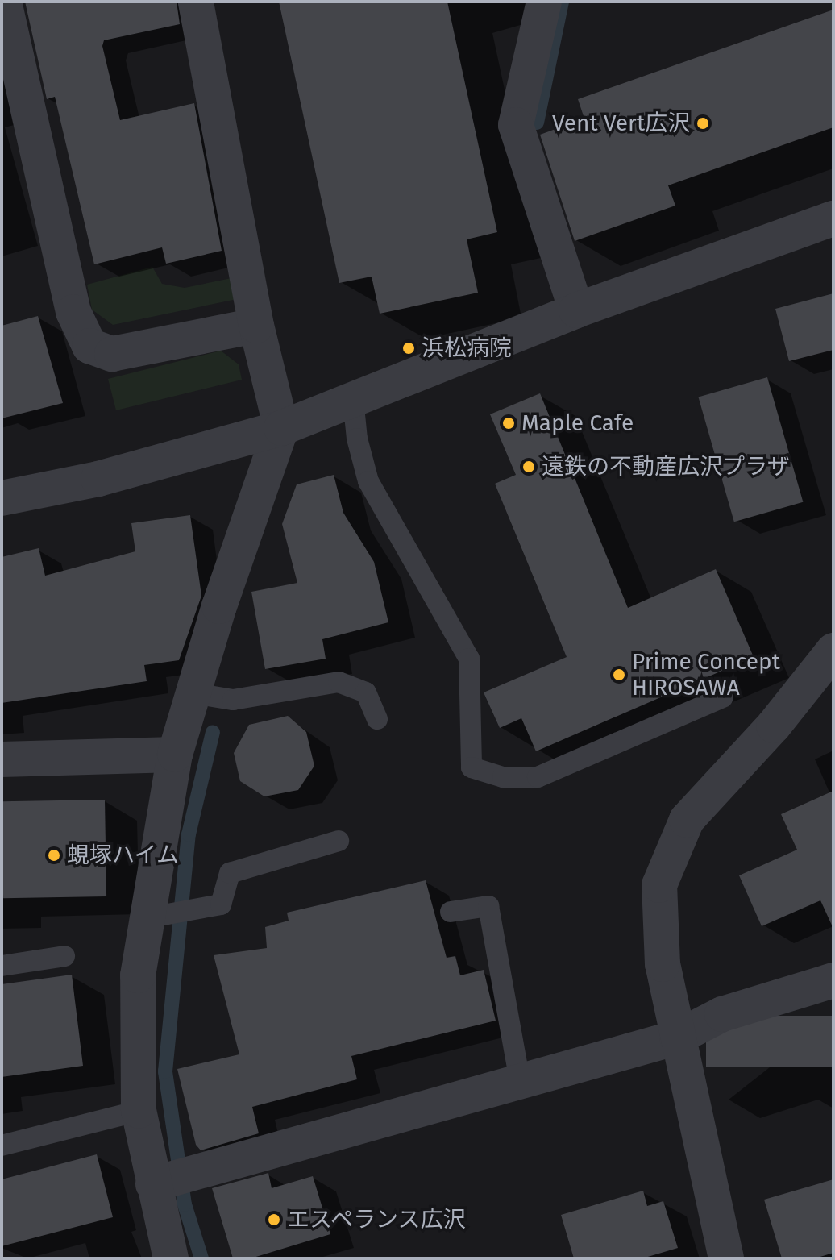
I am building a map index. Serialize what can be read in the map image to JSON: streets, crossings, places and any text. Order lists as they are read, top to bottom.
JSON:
{
  "places": [
    "Vent Vert広沢",
    "浜松病院",
    "Maple Cafe",
    "遠鉄の不動産広沢プラザ",
    "Prime Concept HIROSAWA",
    "蜆塚ハイム",
    "エスペランス広沢"
  ]
}
